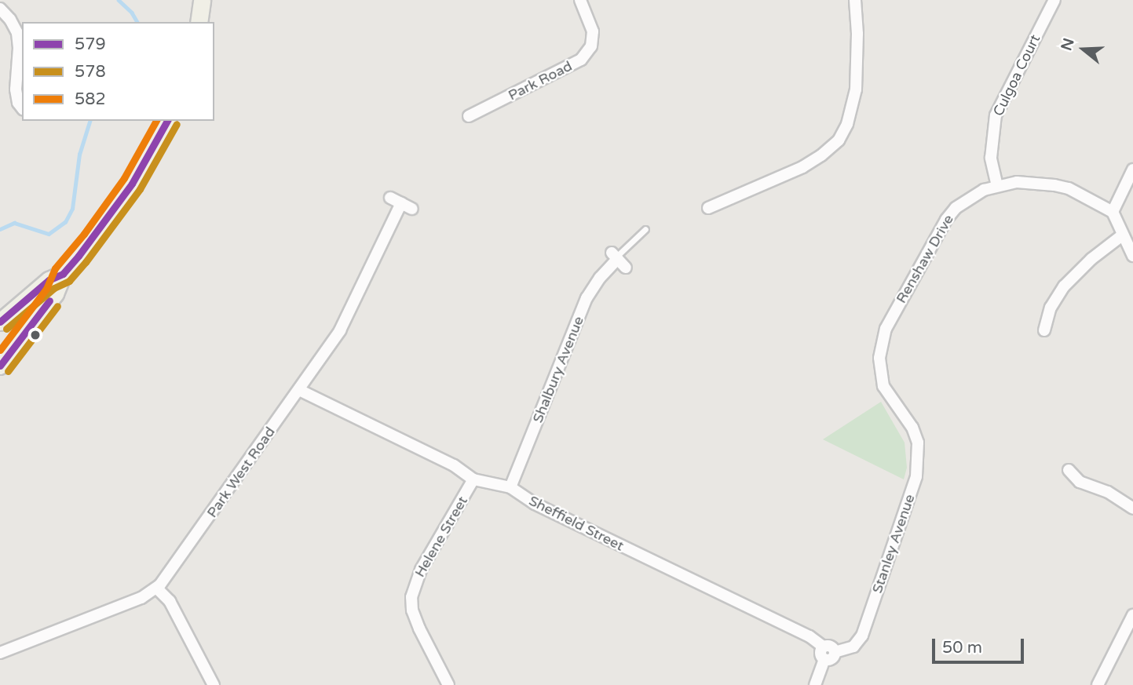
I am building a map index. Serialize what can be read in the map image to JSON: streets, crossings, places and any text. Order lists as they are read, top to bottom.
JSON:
{
  "streets": {
    "street": [
      "Culgoa Court",
      "Park Road",
      "Renshaw Drive",
      "Shalbury Avenue",
      "Park West Road",
      "Sheffield Street",
      "Helene Street",
      "Stanley Avenue"
    ]
  },
  "crossings": [
    ["Culgoa Court", "Renshaw Drive"],
    ["Renshaw Drive", "Stanley Avenue"],
    ["Shalbury Avenue", "Sheffield Street"],
    ["Park West Road", "Sheffield Street"],
    ["Sheffield Street", "Helene Street"],
    ["Sheffield Street", "Stanley Avenue"]
  ],
  "lines": ["transit line 579", "transit line 582", "transit line 578"],
  "legend": ["579", "578", "582"],
  "scale_bar": "50 m",
  "north": "left"
}
